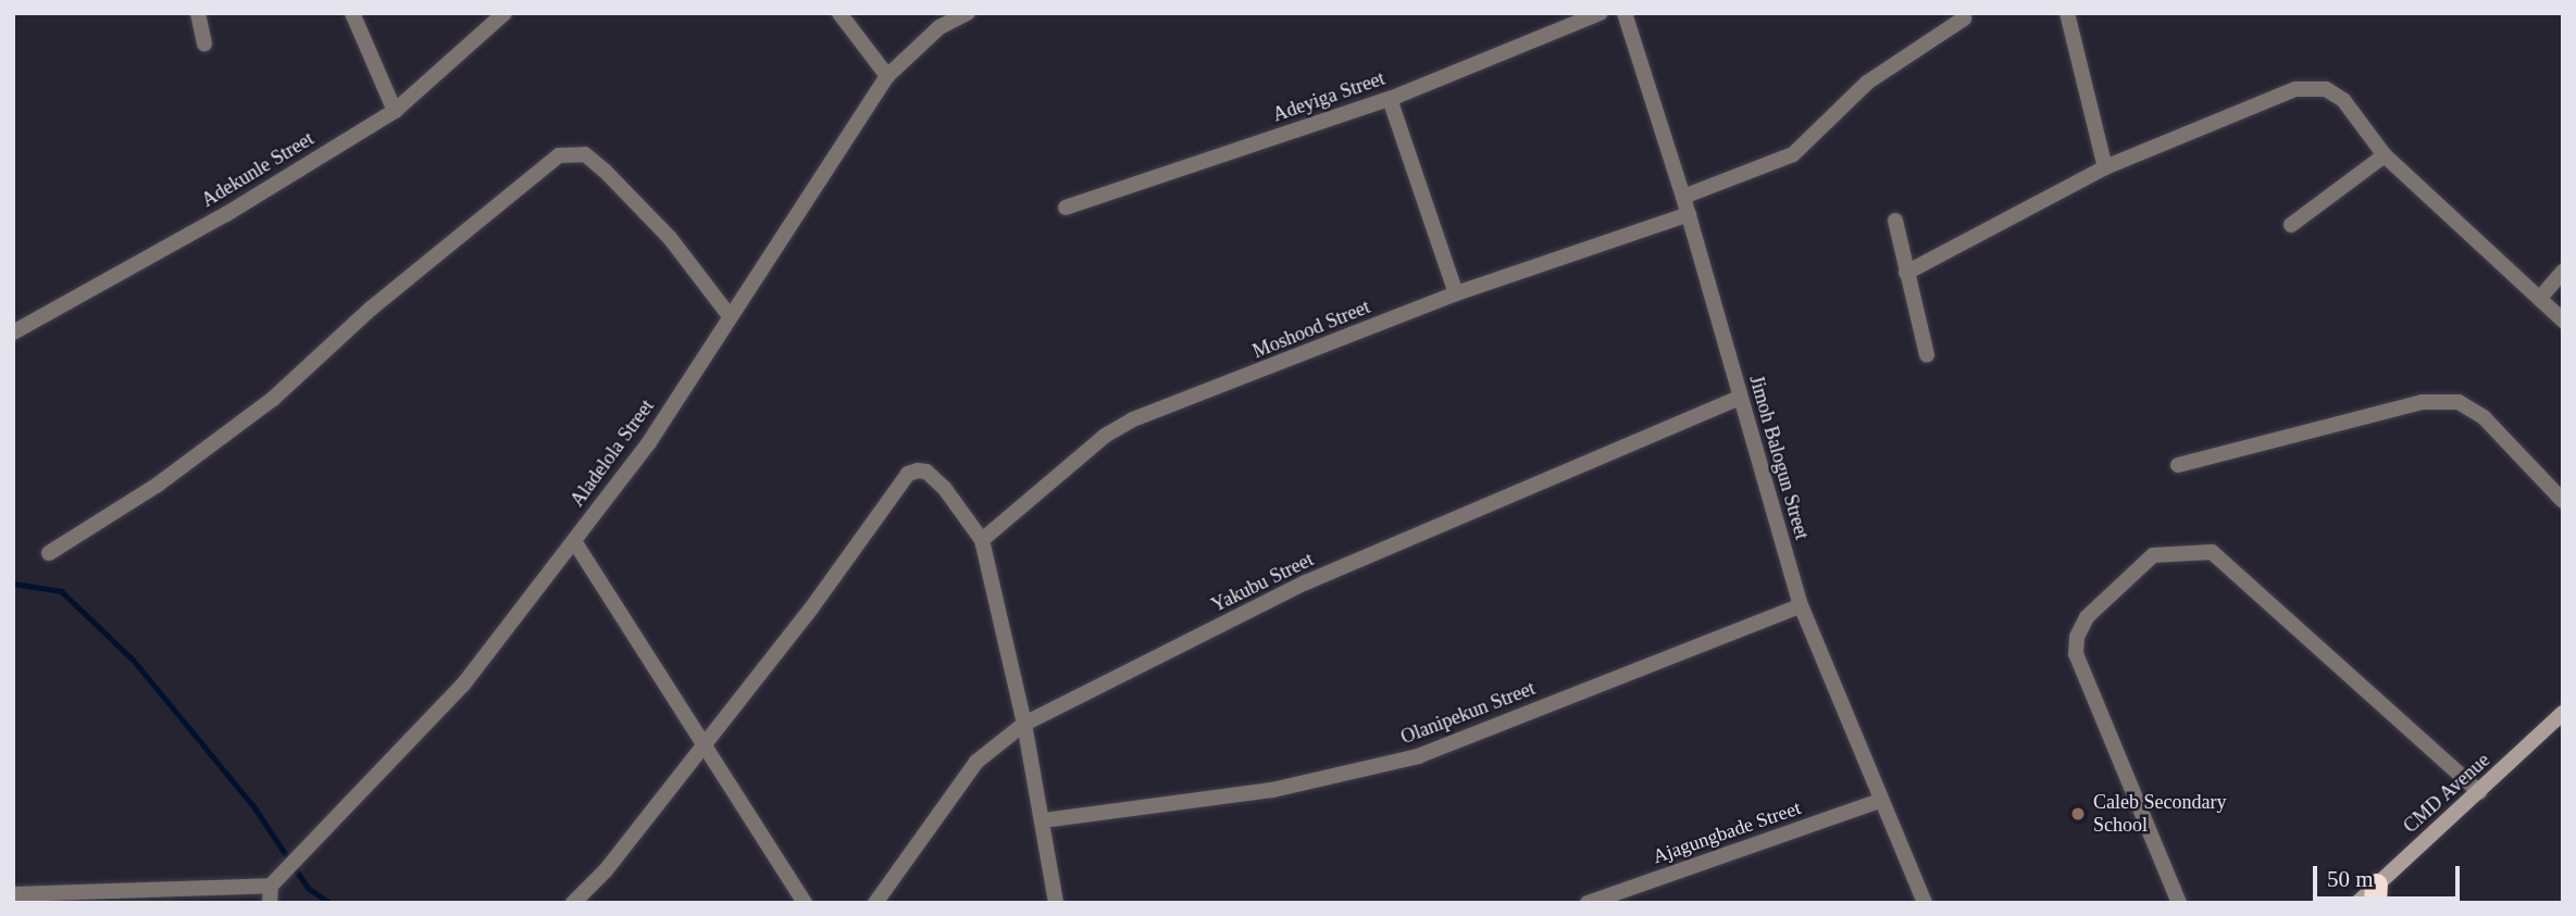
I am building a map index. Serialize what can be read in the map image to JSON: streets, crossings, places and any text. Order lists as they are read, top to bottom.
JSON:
{
  "streets": {
    "street": [
      "Adeyiga Street",
      "Adekunle Street",
      "Moshood Street",
      "Aladelola Street",
      "Jimoh Balogun Street",
      "Yakubu Street",
      "Olanipekun Street",
      "CMD Avenue",
      "Ajagungbade Street"
    ]
  },
  "crossings": [
    ["Moshood Street", "Jimoh Balogun Street"],
    ["Jimoh Balogun Street", "Yakubu Street"],
    ["Jimoh Balogun Street", "Olanipekun Street"],
    ["Jimoh Balogun Street", "Ajagungbade Street"]
  ],
  "places": ["Caleb Secondary School"],
  "scale_bar": "50 m"
}
